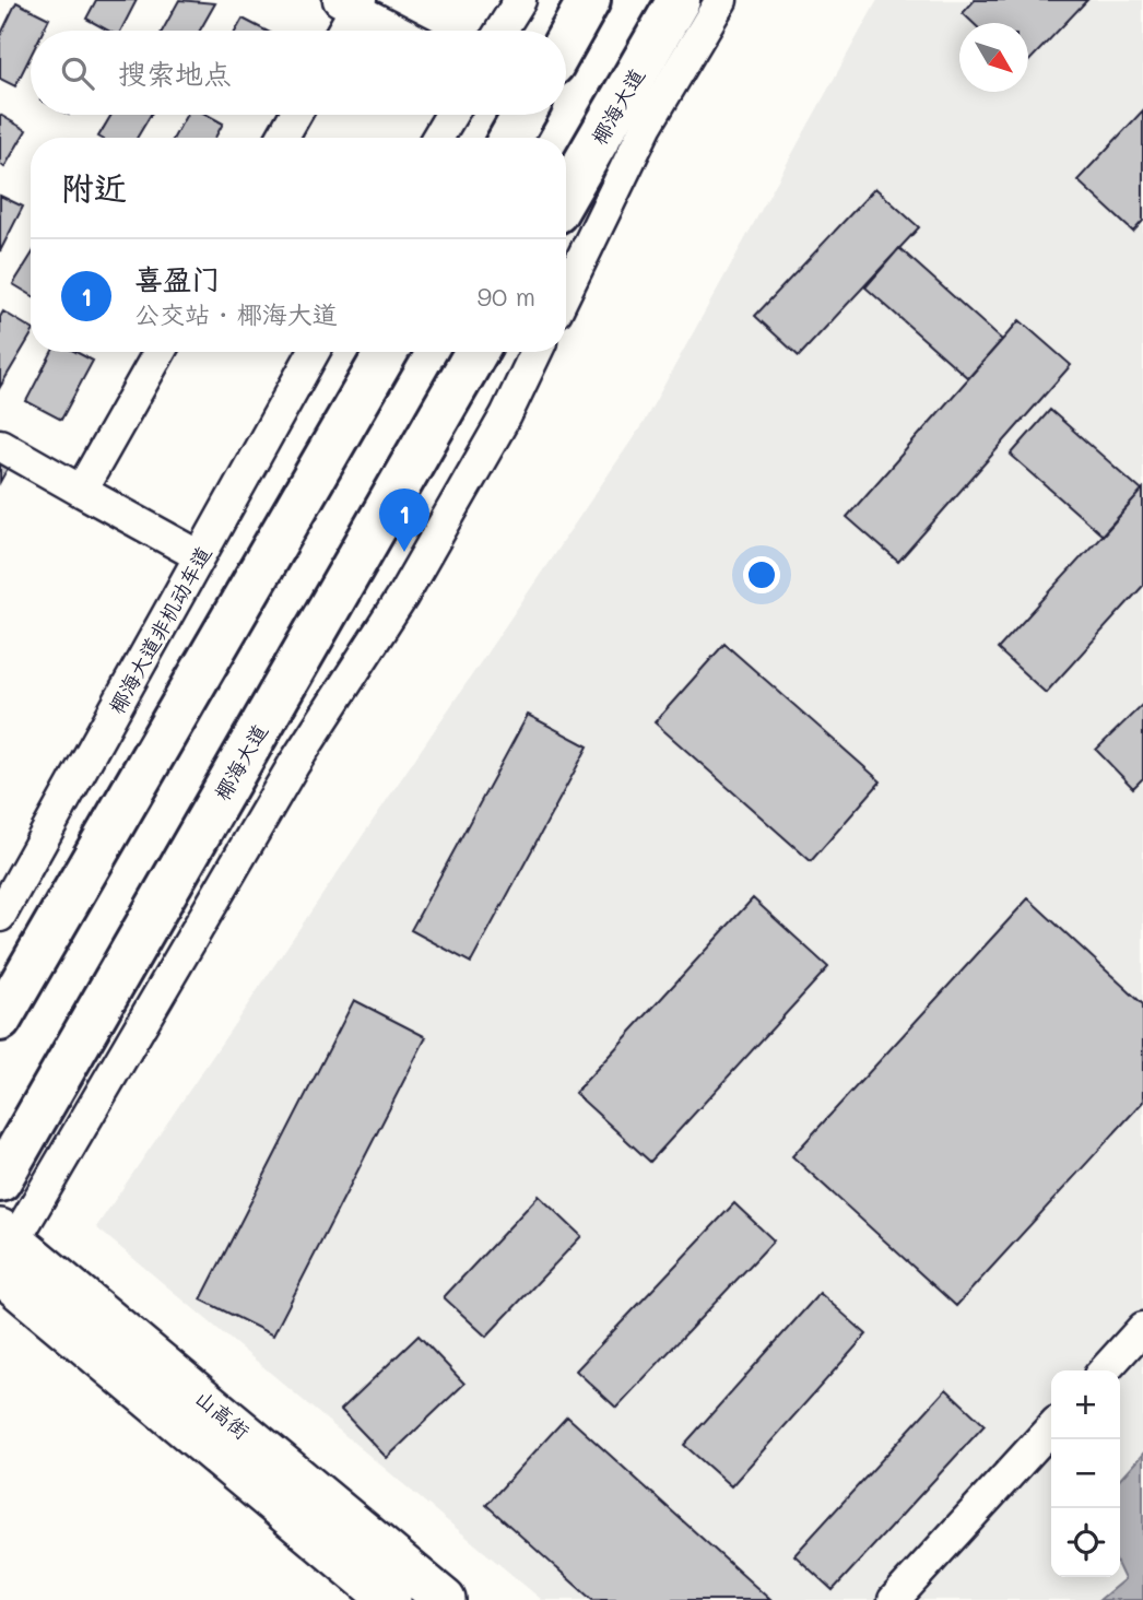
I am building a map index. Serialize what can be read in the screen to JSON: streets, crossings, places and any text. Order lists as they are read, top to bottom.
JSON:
{
  "streets": {
    "highway": ["椰海大道"],
    "main road": ["山高街"],
    "street": ["椰海大道非机动车道"]
  },
  "north": "bottom right",
  "page": {
    "search": "搜索地点",
    "heading": "附近",
    "list": [
      {
        "mark": "1",
        "name": "喜盈门",
        "note": "公交站 · 椰海大道",
        "value": "90 m"
      }
    ],
    "pins": "1",
    "map_buttons": ["+", "−"]
  }
}
